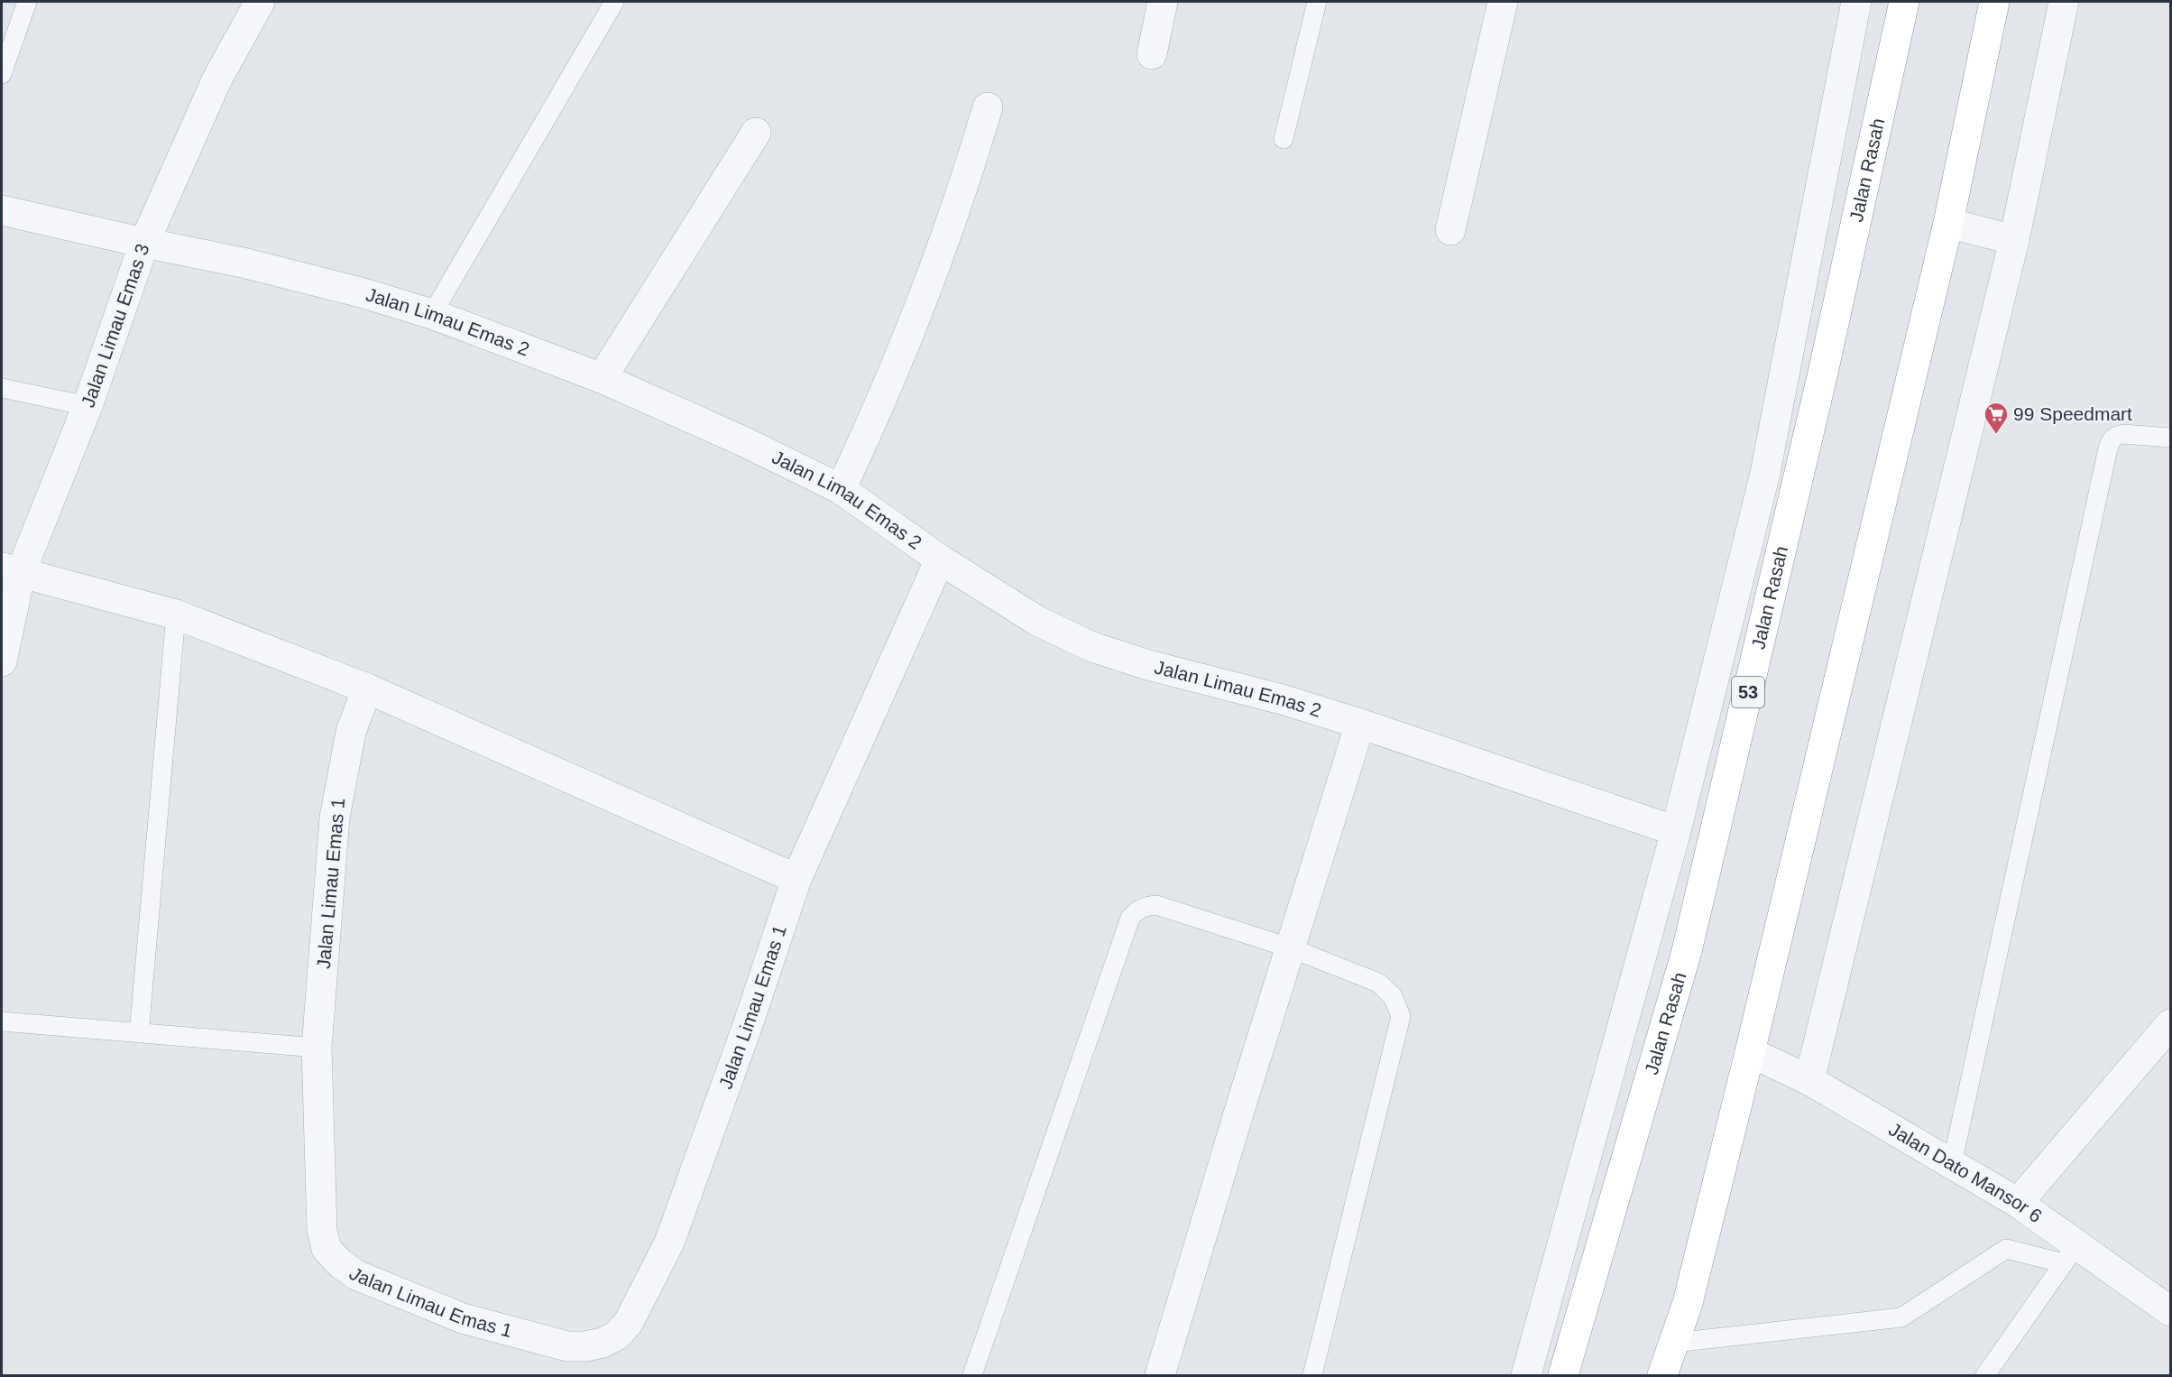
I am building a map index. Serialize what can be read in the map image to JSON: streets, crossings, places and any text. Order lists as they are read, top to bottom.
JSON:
{
  "streets": {
    "highway": ["Jalan Rasah", "53"],
    "street": [
      "Jalan Limau Emas 2",
      "Jalan Limau Emas 3",
      "Jalan Limau Emas 1",
      "Jalan Dato Mansor 6"
    ]
  },
  "crossings": [
    ["Jalan Limau Emas 2", "Jalan Limau Emas 3"],
    ["Jalan Limau Emas 2", "Jalan Limau Emas 1"]
  ],
  "places": {
    "supermarket": ["99 Speedmart"]
  }
}
